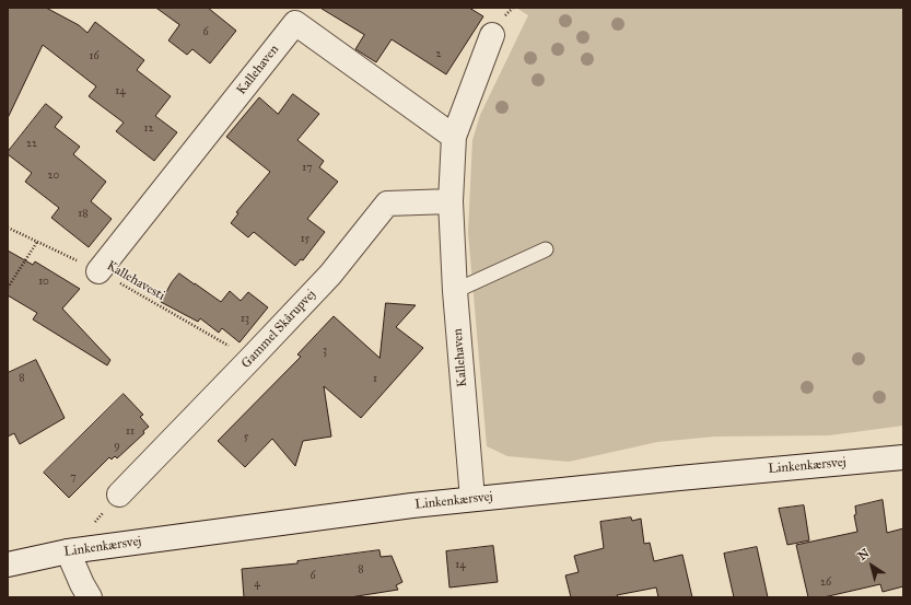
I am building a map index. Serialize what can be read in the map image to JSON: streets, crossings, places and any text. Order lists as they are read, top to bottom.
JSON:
{
  "streets": {
    "street": ["Kallehaven", "Gammel Skårupvej", "Linkenkærsvej"],
    "path": ["Kallehavesti"]
  },
  "crossings": [
    ["Kallehaven", "Kallehavesti"],
    ["Kallehaven", "Gammel Skårupvej"],
    ["Kallehaven", "Linkenkærsvej"],
    ["Kallehavesti", "Gammel Skårupvej"]
  ],
  "house_numbers": [
    "6",
    "2",
    "16",
    "14",
    "12",
    "22",
    "17",
    "20",
    "18",
    "15",
    "10",
    "13",
    "3",
    "8",
    "1",
    "11",
    "5",
    "9",
    "7",
    "14",
    "8",
    "6",
    "26",
    "4"
  ],
  "north": "top left"
}
